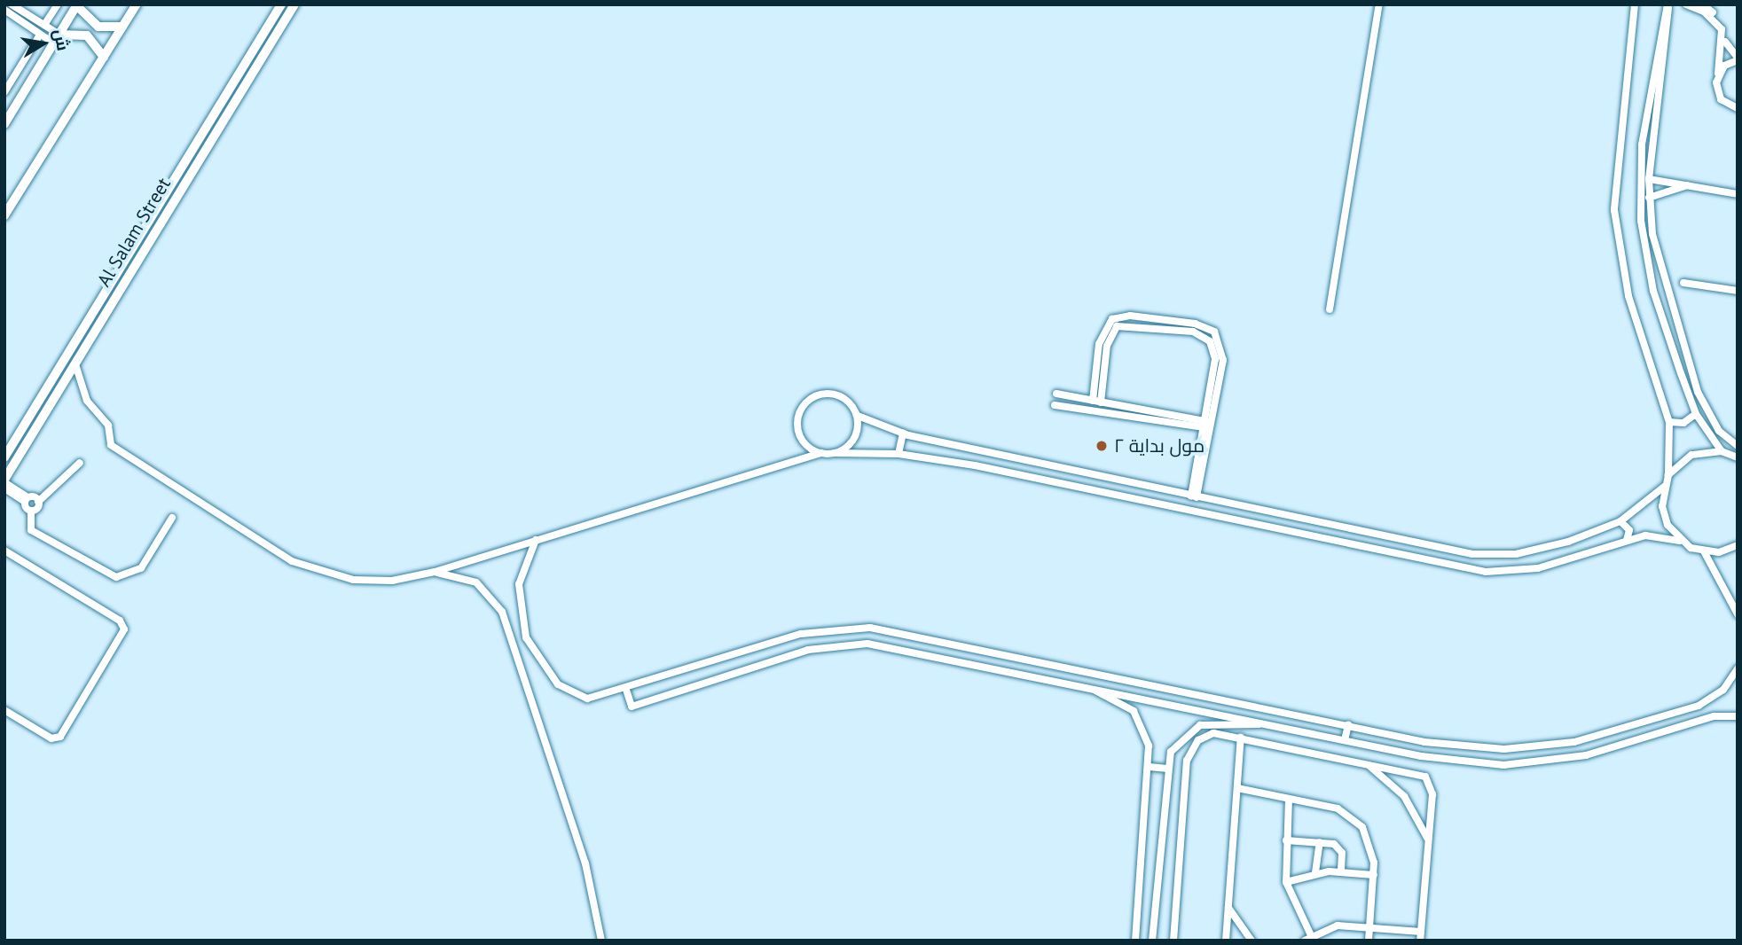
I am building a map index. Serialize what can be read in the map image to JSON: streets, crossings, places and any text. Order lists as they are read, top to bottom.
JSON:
{
  "streets": {
    "main road": ["Al Salam Street"]
  },
  "places": ["مول بداية ۲"],
  "north": "right"
}
